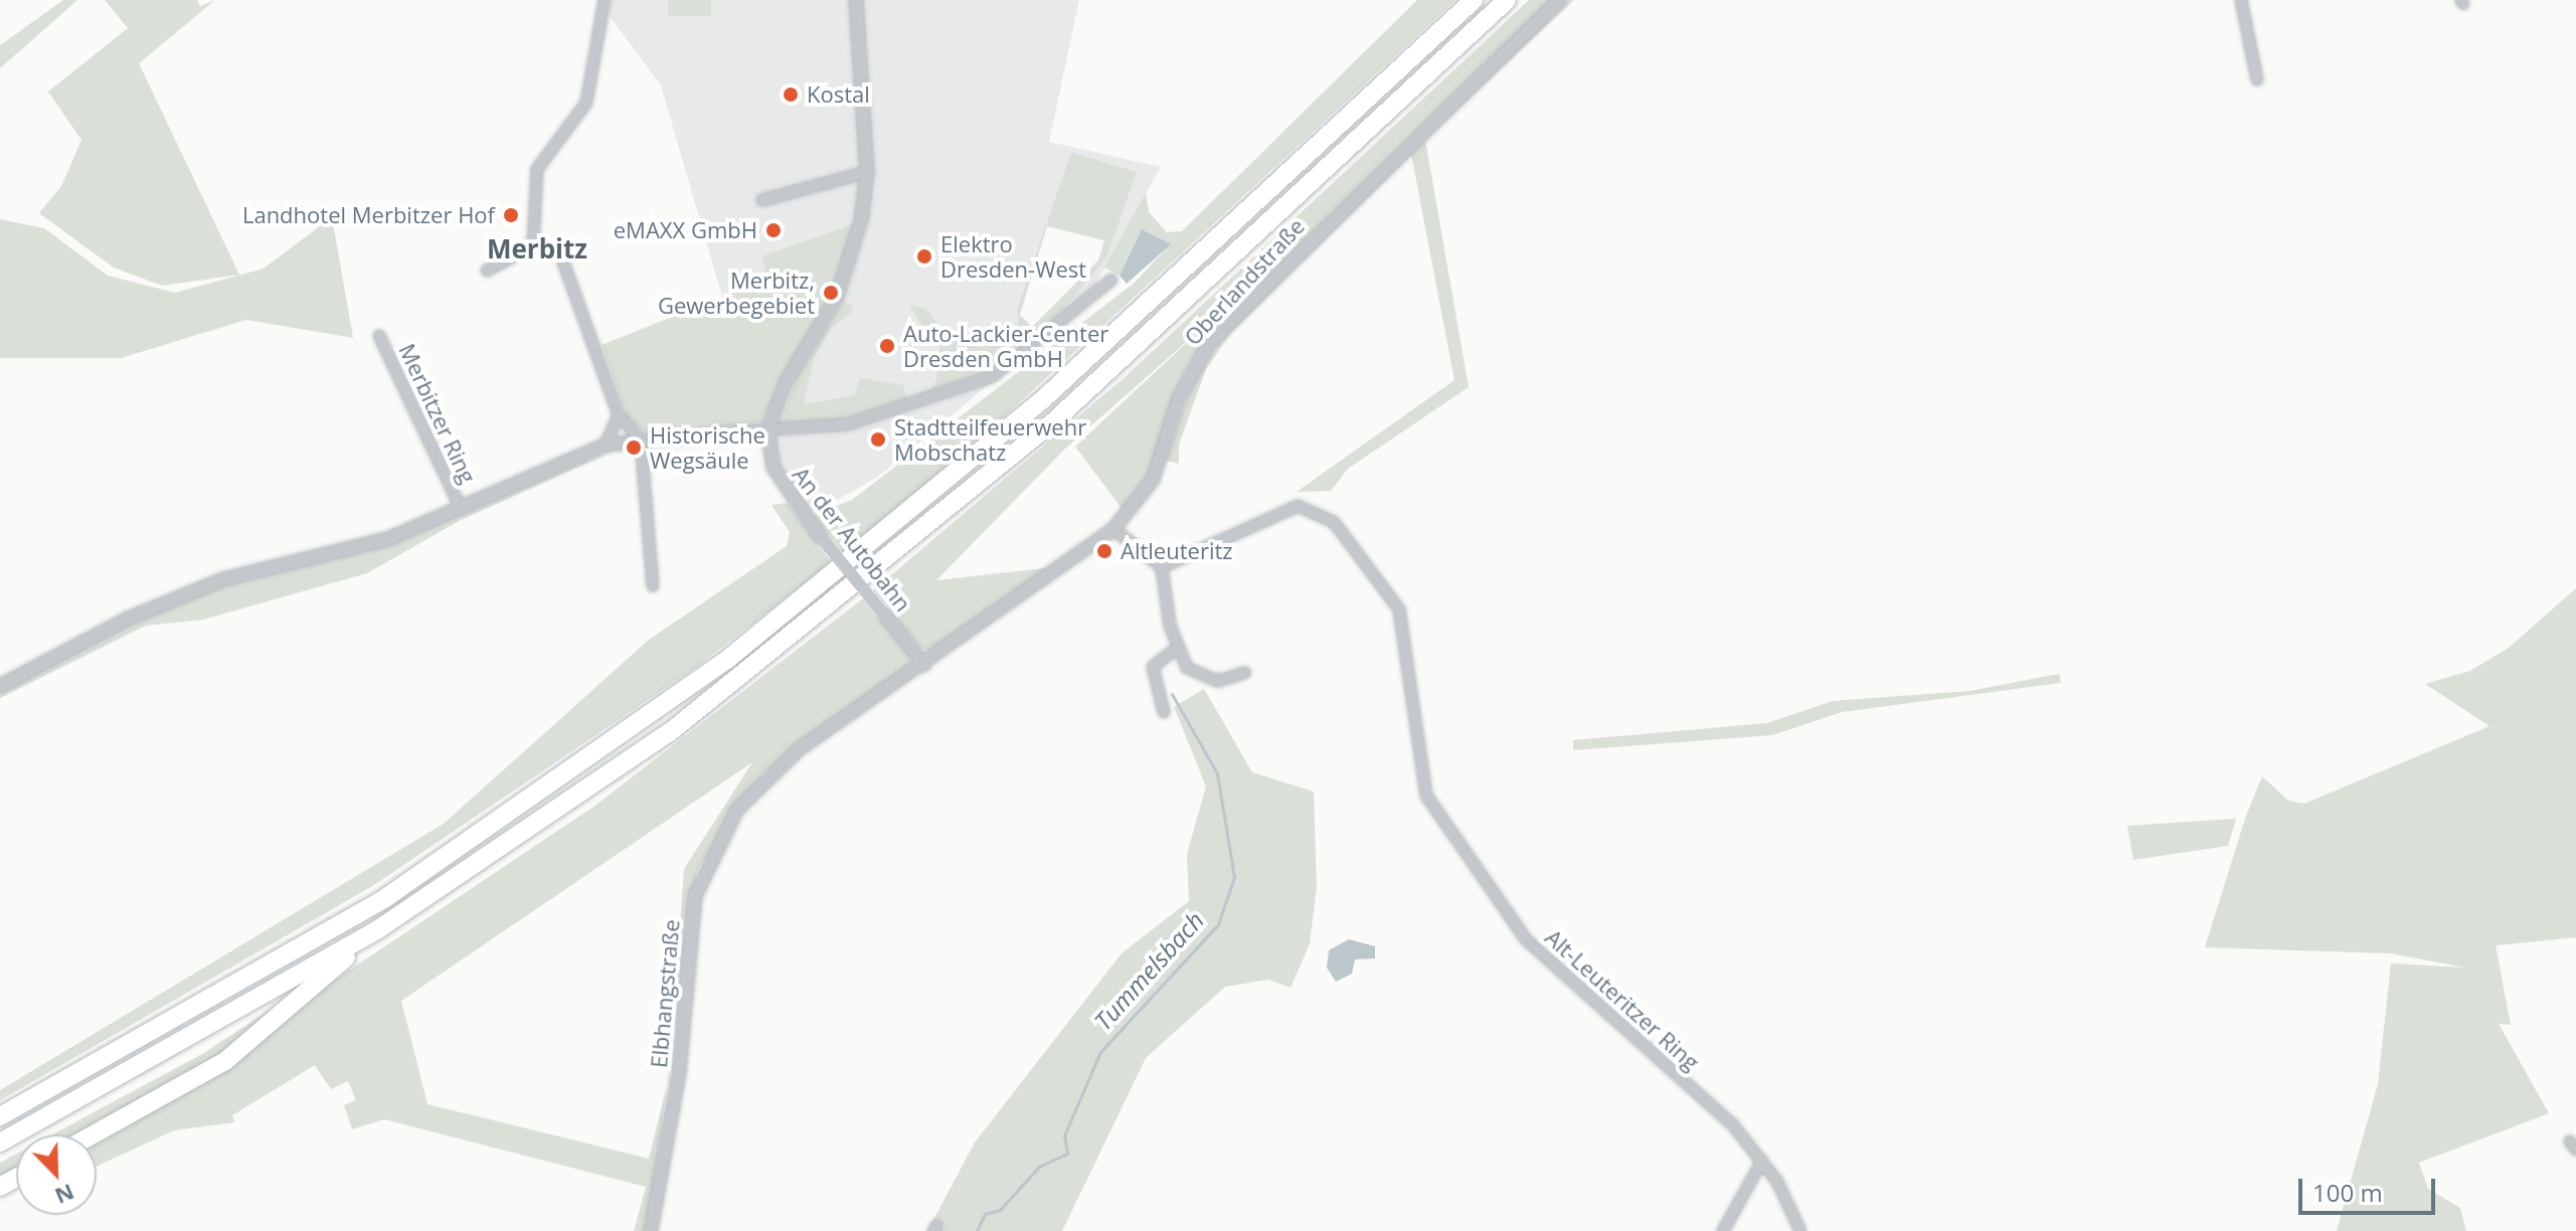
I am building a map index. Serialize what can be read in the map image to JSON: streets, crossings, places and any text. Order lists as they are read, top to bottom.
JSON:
{
  "streets": {
    "street": [
      "Oberlandstraße",
      "Merbitzer Ring",
      "An der Autobahn",
      "Elbhangstraße",
      "Alt-Leuteritzer Ring"
    ]
  },
  "crossings": [
    ["Oberlandstraße", "An der Autobahn"],
    ["Oberlandstraße", "Elbhangstraße"],
    ["Merbitzer Ring", "An der Autobahn"]
  ],
  "districts": ["Merbitz"],
  "water": ["Tummelsbach"],
  "places": [
    "Kostal",
    "Landhotel Merbitzer Hof",
    "eMAXX GmbH",
    "Elektro Dresden-West",
    "Merbitz, Gewerbegebiet",
    "Auto-Lackier-Center Dresden GmbH",
    "Stadtteilfeuerwehr Mobschatz",
    "Historische Wegsäule",
    "Altleuteritz"
  ],
  "scale_bar": "100 m",
  "north": "bottom right"
}
